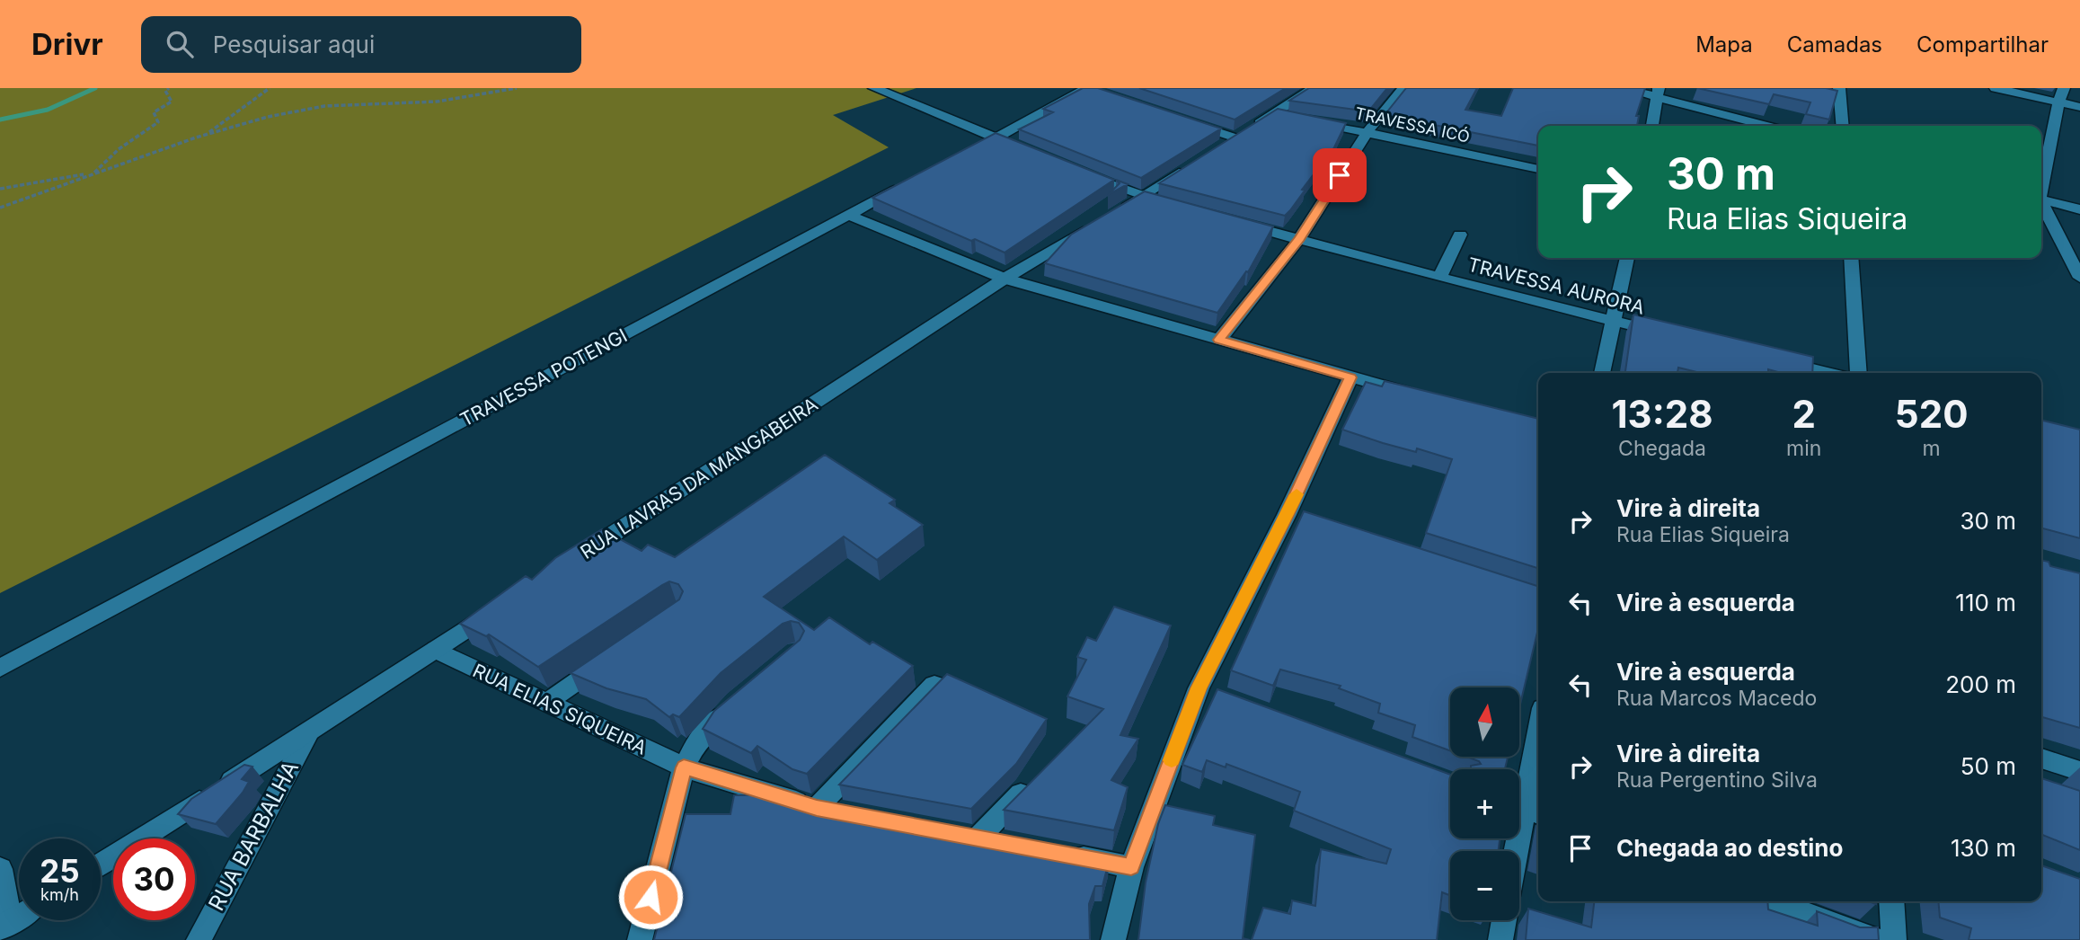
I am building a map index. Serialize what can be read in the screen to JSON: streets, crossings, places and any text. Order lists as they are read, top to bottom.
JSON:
{
  "streets": {
    "street": [
      "TRAVESSA ICÓ",
      "TRAVESSA AURORA",
      "TRAVESSA POTENGI",
      "RUA LAVRAS DA MANGABEIRA",
      "RUA ELIAS SIQUEIRA",
      "RUA BARBALHA"
    ]
  },
  "north": "top",
  "page": {
    "header": "Drivr",
    "search": "Pesquisar aqui",
    "nav": ["Mapa", "Camadas", "Compartilhar"],
    "turn": ["30 m", "Rua Elias Siqueira"],
    "eta": [
      "13:28",
      "Chegada",
      "2",
      "min",
      "520",
      "m"
    ],
    "list": [
      {
        "name": "Vire à direita",
        "note": "Rua Elias Siqueira",
        "value": "30 m"
      },
      {
        "name": "Vire à esquerda",
        "value": "110 m"
      },
      {
        "name": "Vire à esquerda",
        "note": "Rua Marcos Macedo",
        "value": "200 m"
      },
      {
        "name": "Vire à direita",
        "note": "Rua Pergentino Silva",
        "value": "50 m"
      },
      {
        "name": "Chegada ao destino",
        "value": "130 m"
      }
    ],
    "map_buttons": ["+", "−"],
    "speed": "25 km/h",
    "limit": "30"
  }
}
